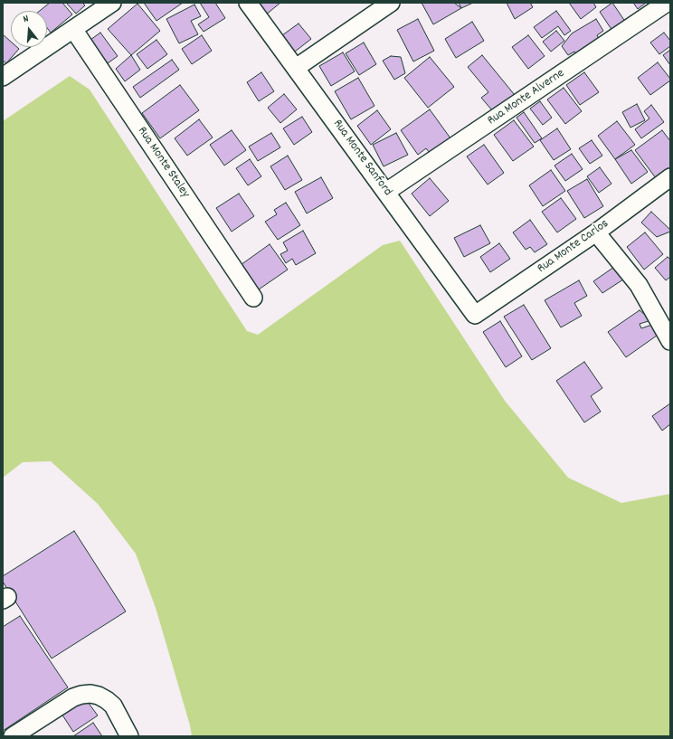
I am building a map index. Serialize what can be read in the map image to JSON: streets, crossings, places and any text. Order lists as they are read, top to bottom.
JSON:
{
  "streets": {
    "street": [
      "Rua Monte Alverne",
      "Rua Monte Sanford",
      "Rua Monte Staley",
      "Rua Monte Carlos"
    ]
  },
  "crossings": [
    ["Rua Monte Alverne", "Rua Monte Sanford"],
    ["Rua Monte Sanford", "Rua Monte Carlos"]
  ],
  "north": "top"
}
